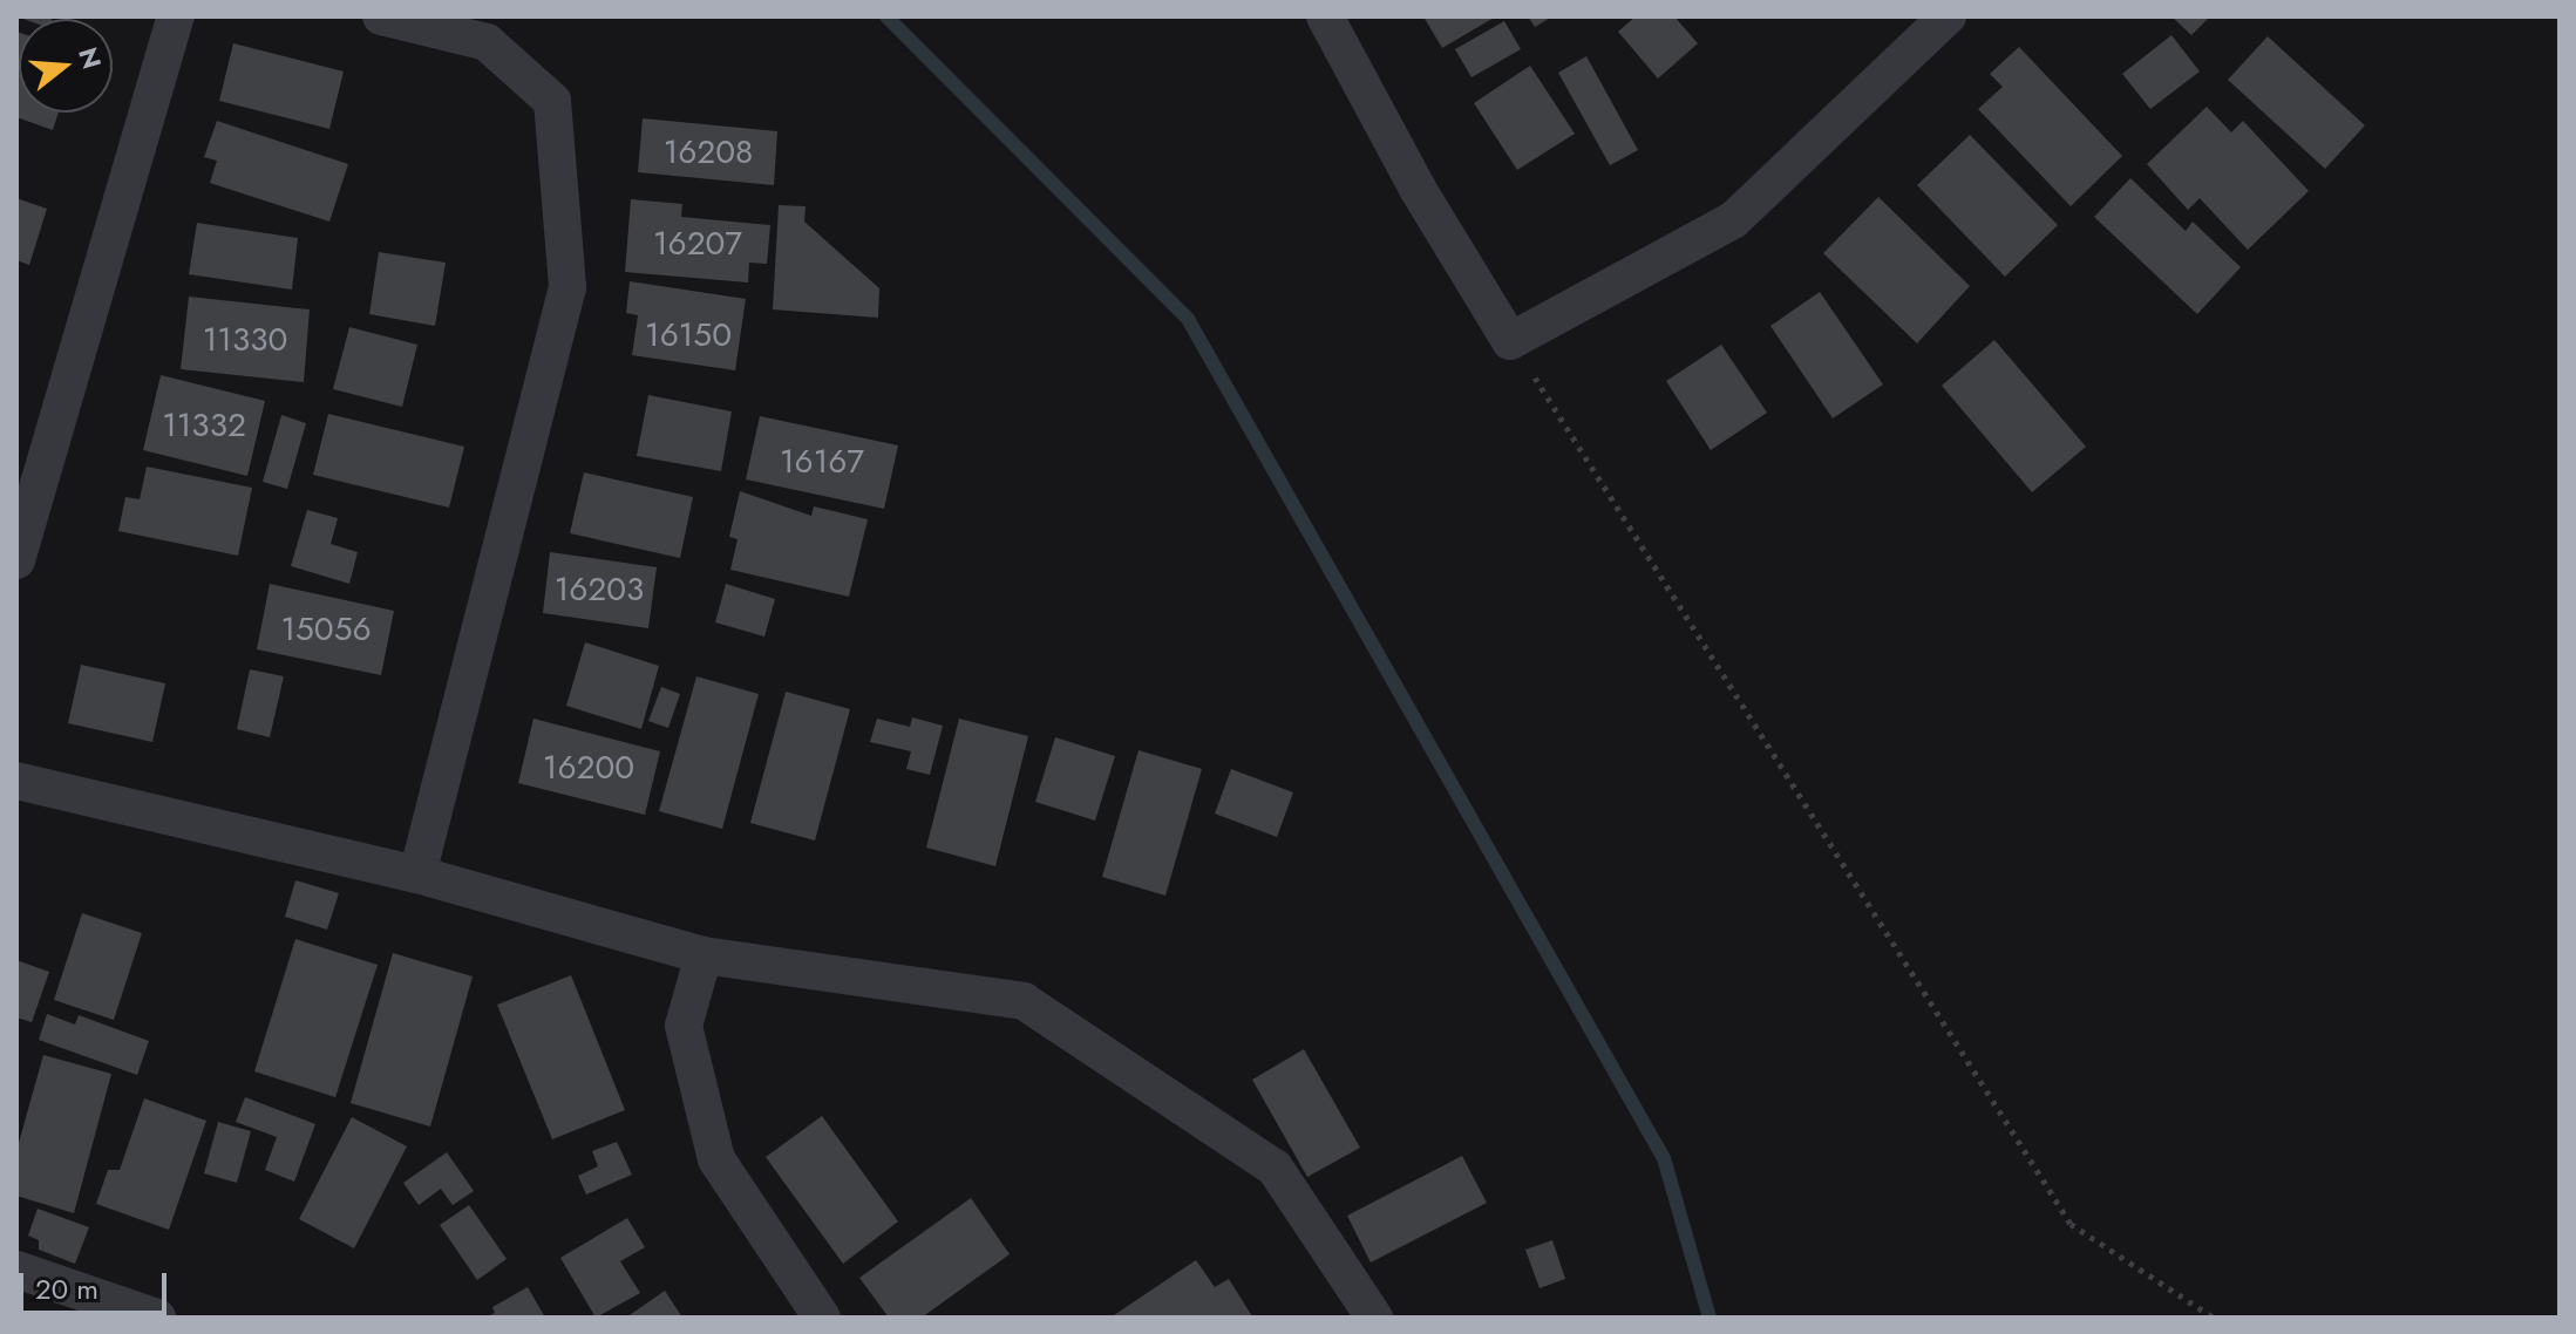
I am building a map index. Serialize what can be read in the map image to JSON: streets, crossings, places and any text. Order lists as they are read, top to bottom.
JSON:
{
  "house_numbers": [
    "16208",
    "16207",
    "16150",
    "11330",
    "11332",
    "16167",
    "16203",
    "15056",
    "16200"
  ],
  "scale_bar": "20 m",
  "north": "right"
}
